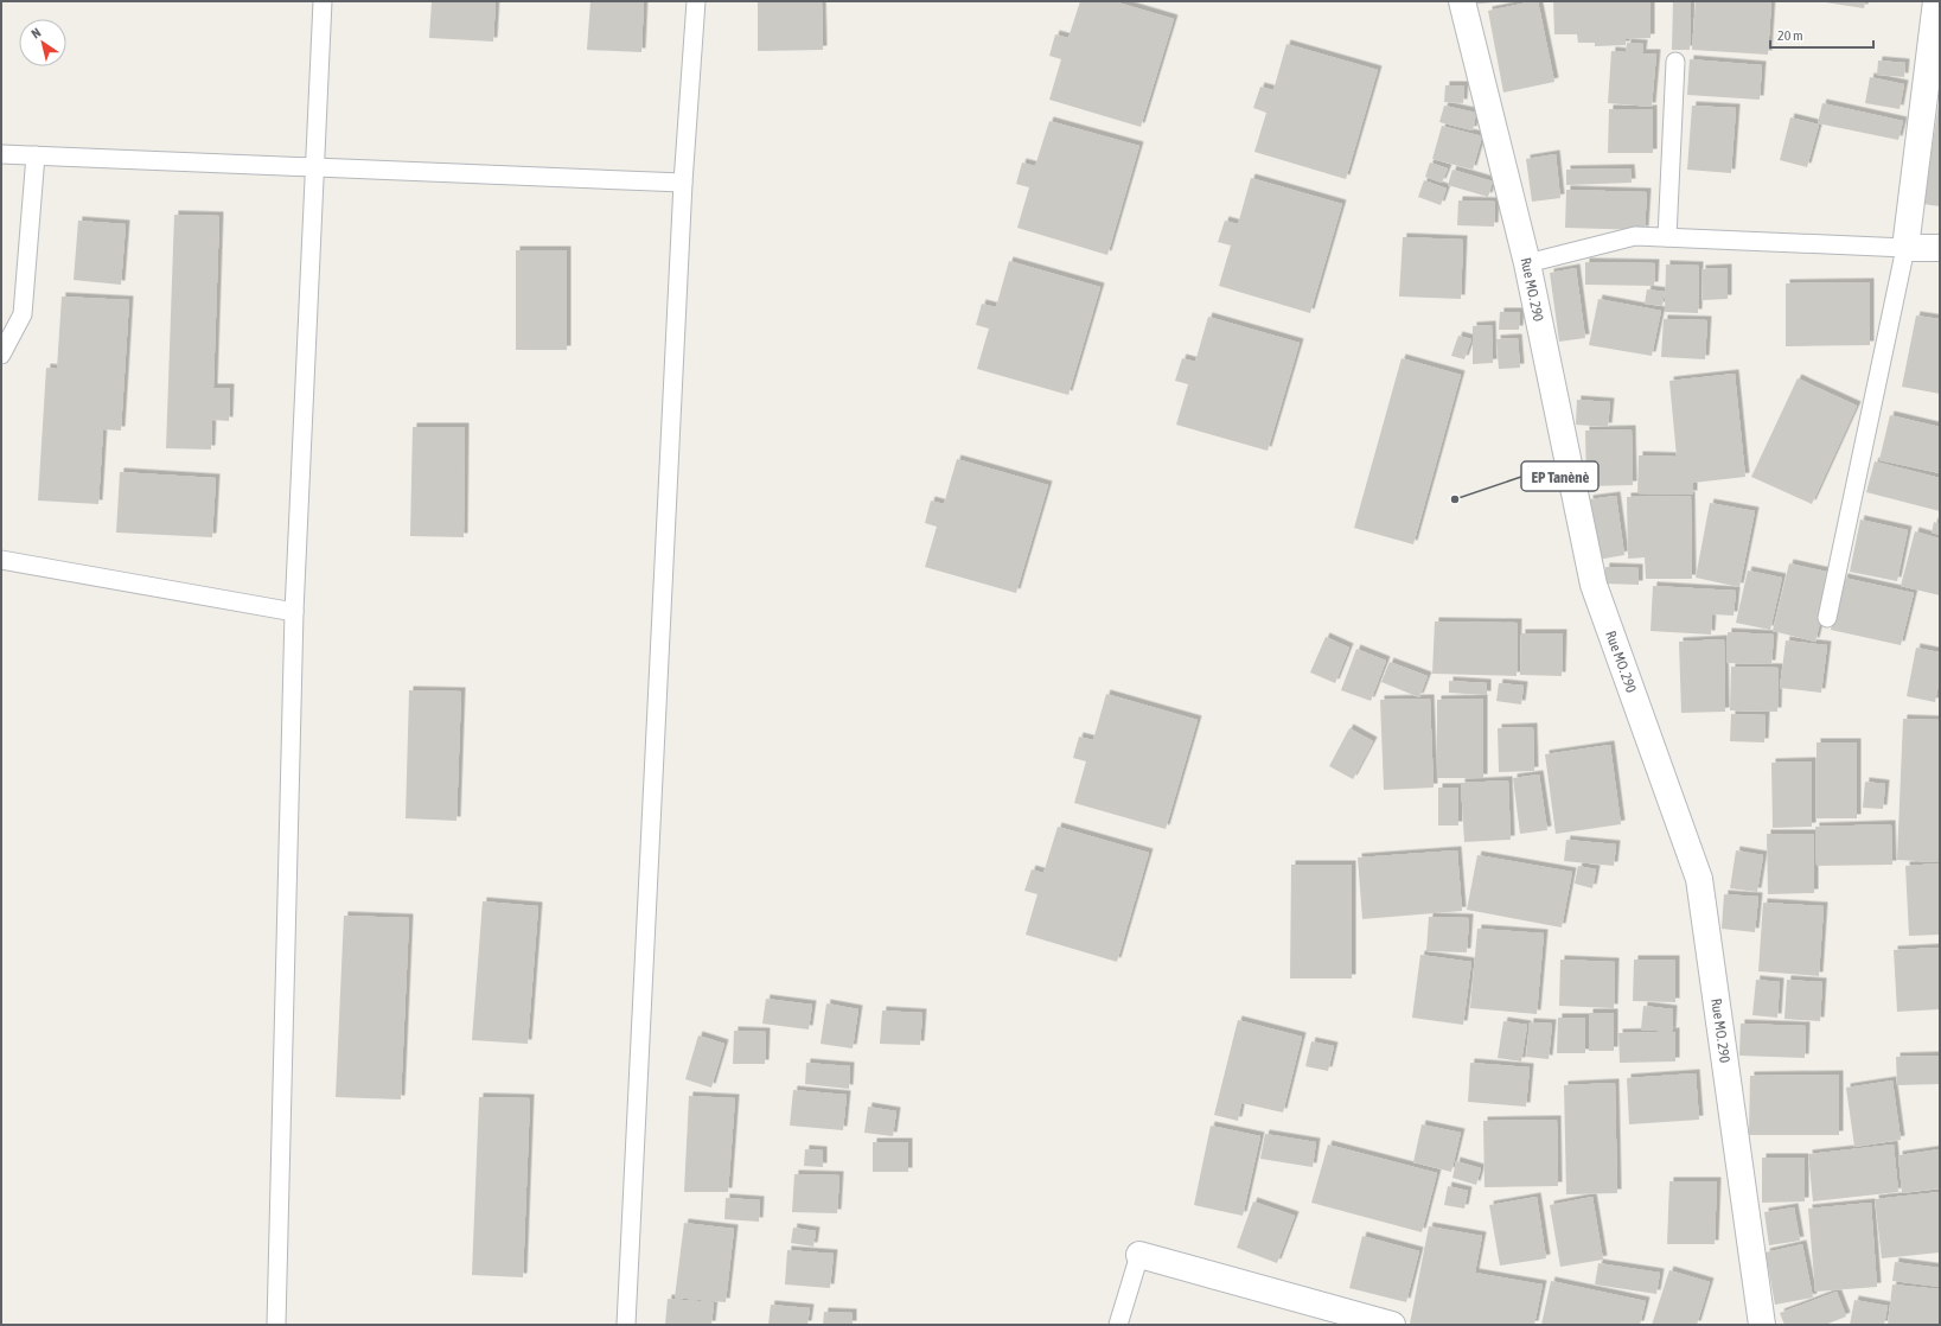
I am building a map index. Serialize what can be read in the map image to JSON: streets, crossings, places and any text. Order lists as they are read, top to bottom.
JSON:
{
  "streets": {
    "street": ["Rue MO. 290"]
  },
  "places": ["EP Tanènè"],
  "scale_bar": "20 m",
  "north": "top left"
}
